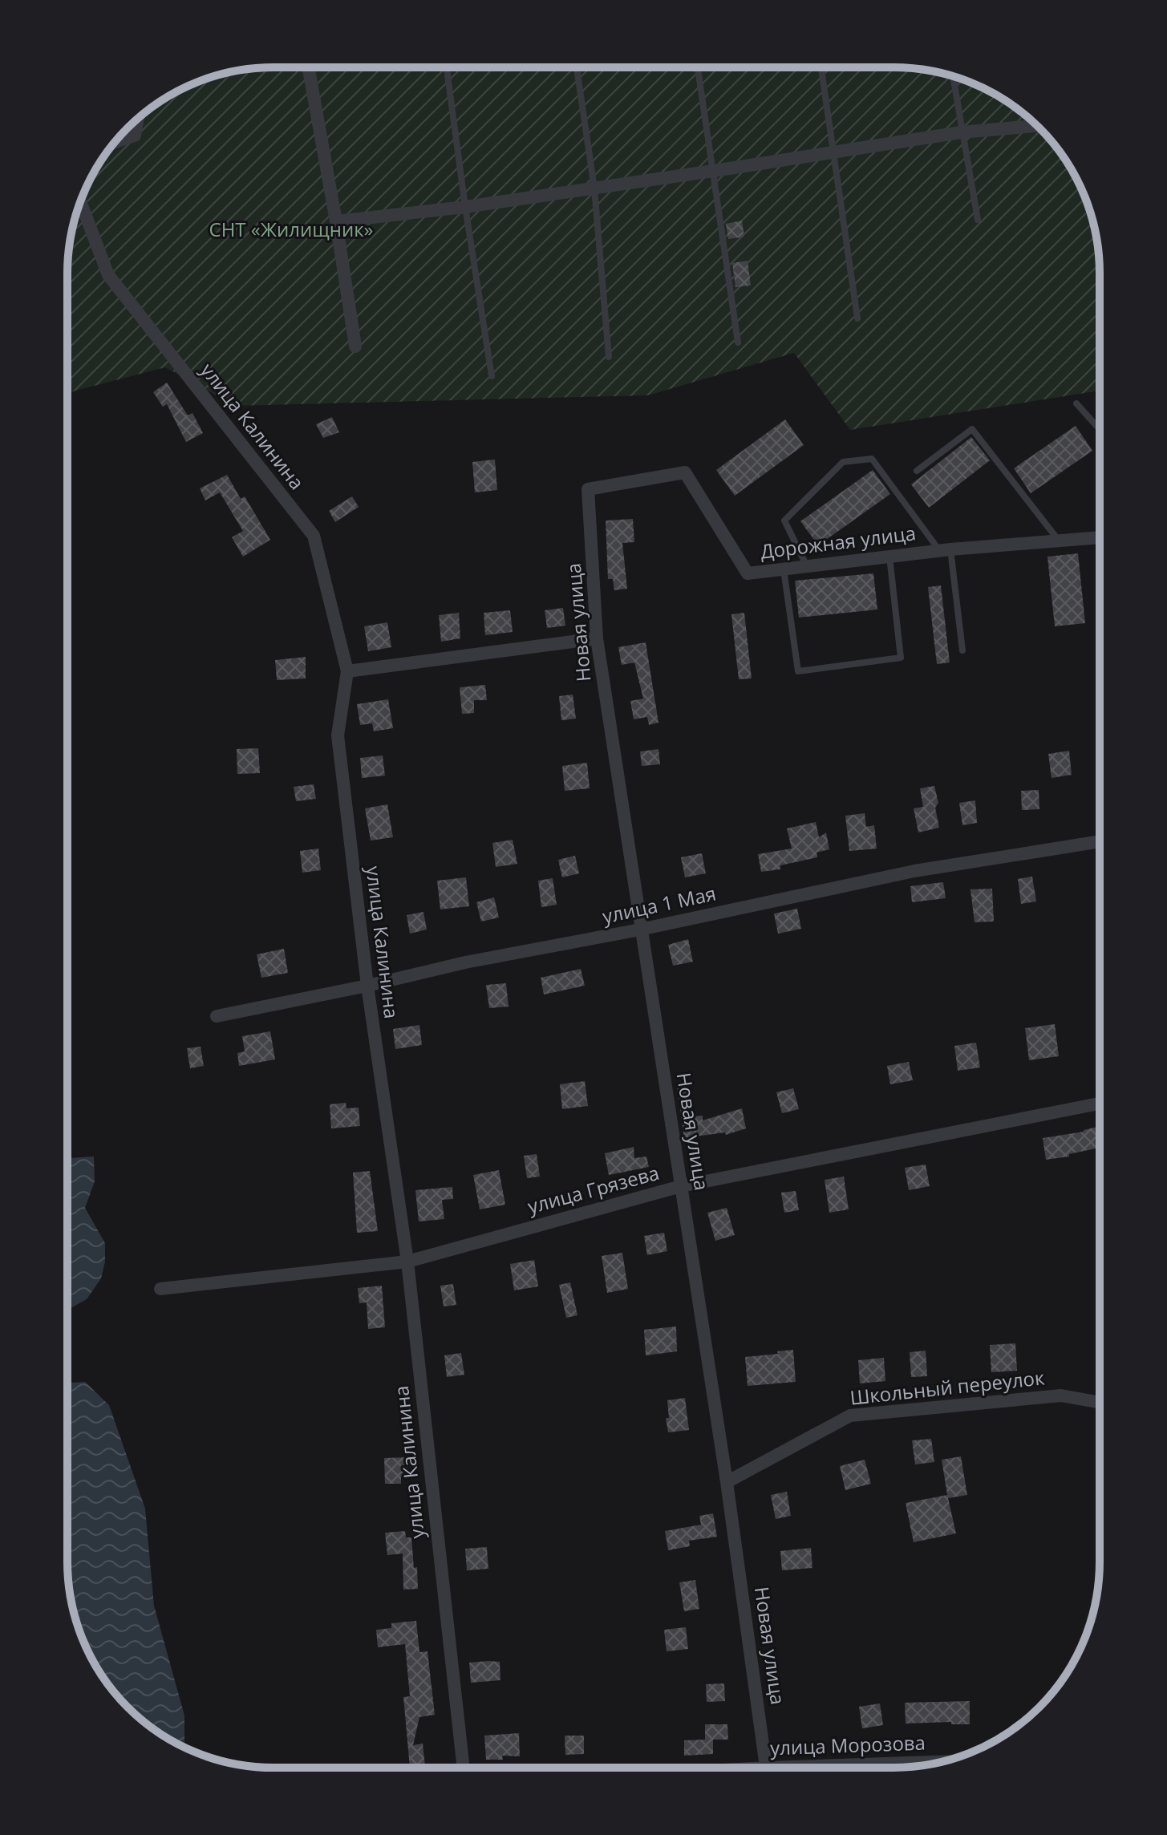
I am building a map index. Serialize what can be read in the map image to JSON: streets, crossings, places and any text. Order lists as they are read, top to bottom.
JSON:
{
  "streets": {
    "street": [
      "улица Калинина",
      "Дорожная улица",
      "Новая улица",
      "улица 1 Мая",
      "улица Грязева",
      "Школьный переулок",
      "улица Морозова"
    ]
  },
  "crossings": [
    ["улица Калинина", "улица 1 Мая"],
    ["улица Калинина", "улица Грязева"],
    ["Дорожная улица", "Новая улица"],
    ["Новая улица", "улица 1 Мая"],
    ["Новая улица", "улица Грязева"],
    ["Новая улица", "Школьный переулок"]
  ],
  "parks": ["СНТ «Жилищник»"]
}
